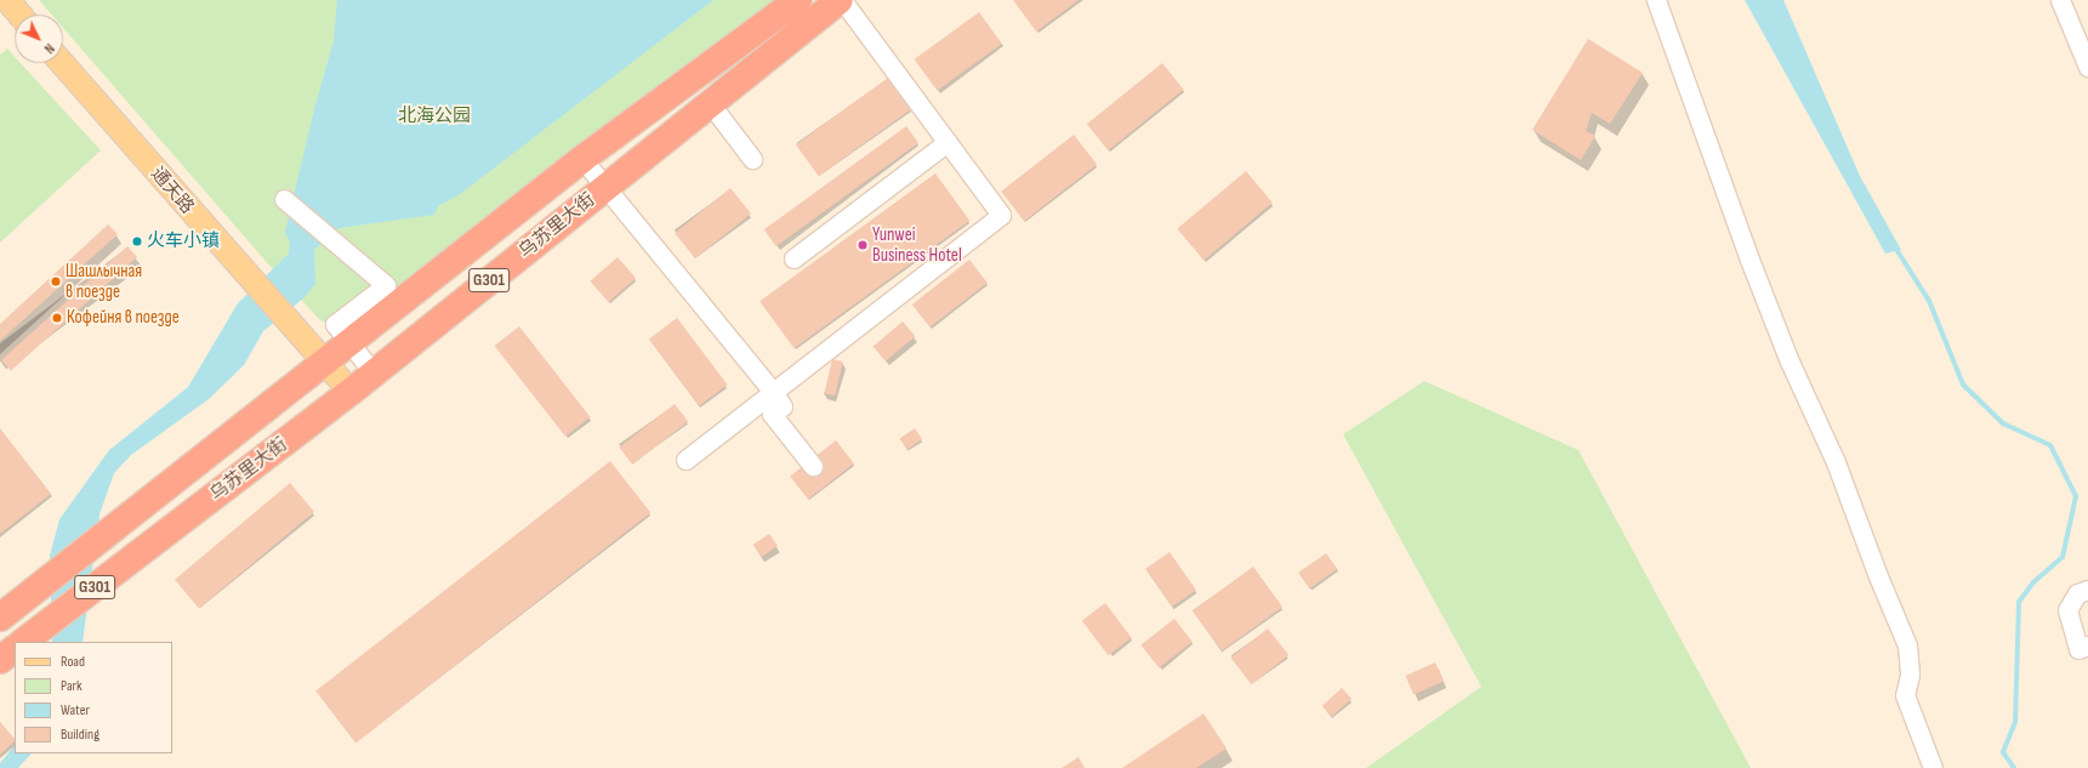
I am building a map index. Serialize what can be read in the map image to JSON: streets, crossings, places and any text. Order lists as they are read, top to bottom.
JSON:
{
  "streets": {
    "highway": ["乌苏里大街", "G301"],
    "main road": ["通天路"]
  },
  "crossings": [
    ["通天路", "乌苏里大街"]
  ],
  "parks": ["北海公园"],
  "places": [
    "火车小镇",
    "Yunwei Business Hotel",
    "Шашлычная в поезде",
    "Кофейня в поезде"
  ],
  "legend": [
    "Road",
    "Park",
    "Water",
    "Building"
  ],
  "north": "bottom right"
}
